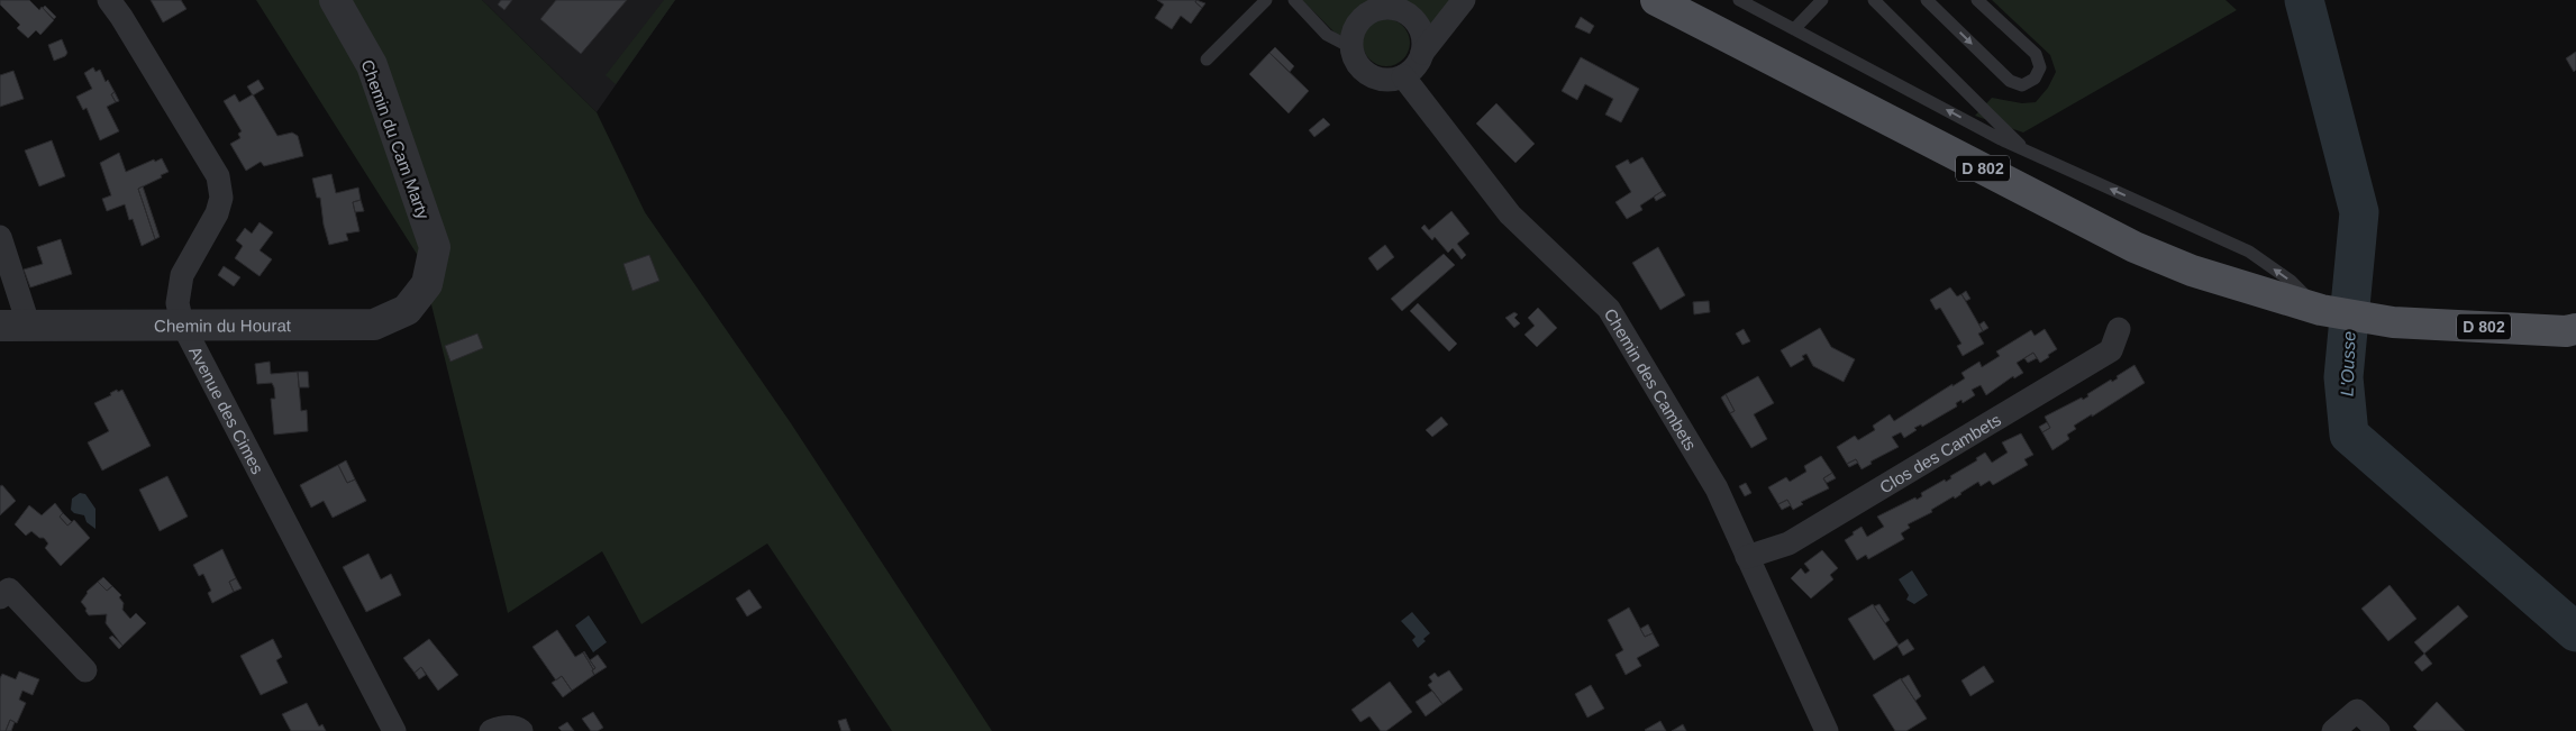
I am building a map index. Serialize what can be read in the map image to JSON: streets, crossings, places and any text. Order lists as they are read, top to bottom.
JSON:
{
  "streets": {
    "main road": ["D 802"],
    "street": [
      "Chemin du Cam Marty",
      "Chemin du Hourat",
      "Chemin des Cambets",
      "Avenue des Cimes",
      "Clos des Cambets"
    ]
  },
  "crossings": [
    ["Chemin du Cam Marty", "Chemin du Hourat"],
    ["Chemin du Hourat", "Avenue des Cimes"],
    ["Chemin des Cambets", "Clos des Cambets"]
  ],
  "water": ["L'Ousse"]
}
